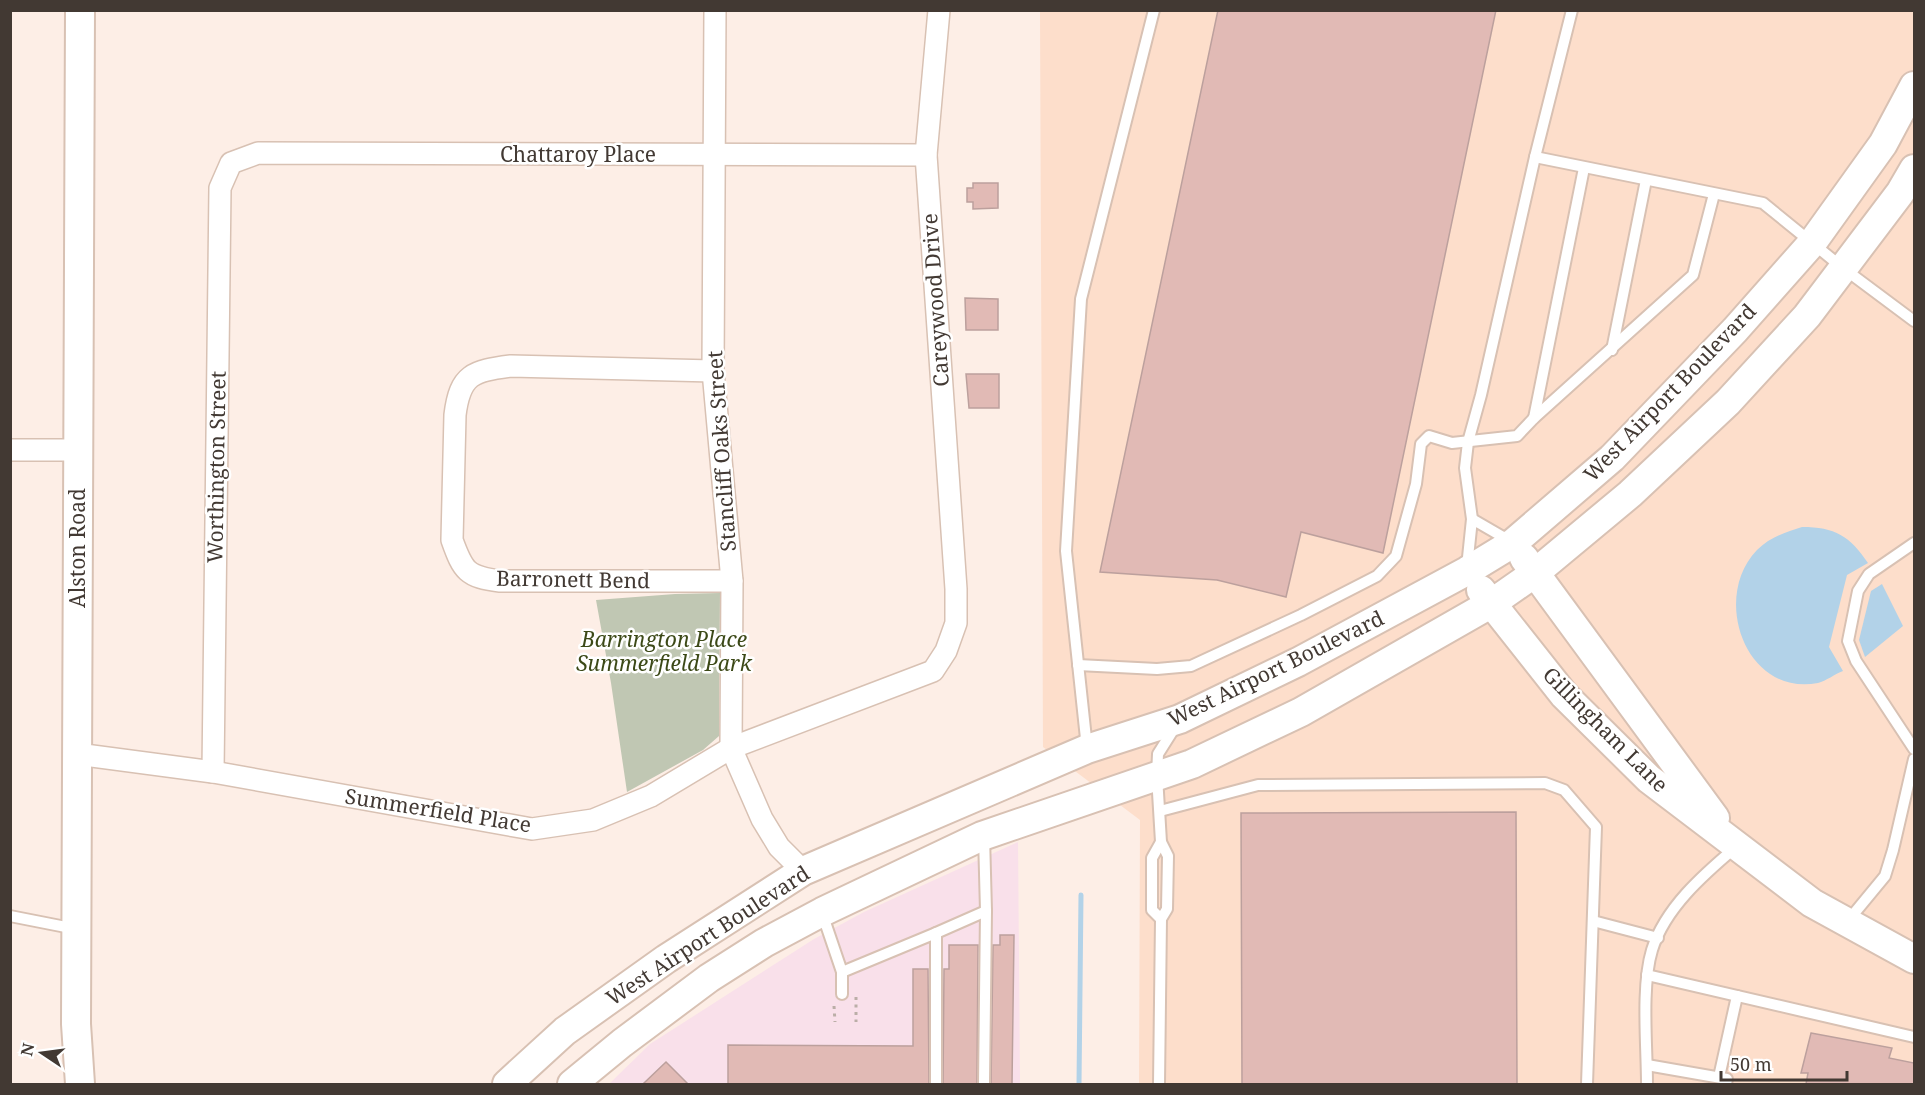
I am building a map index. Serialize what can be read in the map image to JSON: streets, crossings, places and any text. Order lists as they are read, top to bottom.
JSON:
{
  "streets": {
    "main road": ["West Airport Boulevard", "Alston Road", "Gillingham Lane"],
    "street": [
      "Chattaroy Place",
      "Careywood Drive",
      "Stancliff Oaks Street",
      "Worthington Street",
      "Barronett Bend",
      "Summerfield Place"
    ]
  },
  "crossings": [
    ["Chattaroy Place", "Careywood Drive"],
    ["Chattaroy Place", "Stancliff Oaks Street"],
    ["Chattaroy Place", "Worthington Street"],
    ["Careywood Drive", "Summerfield Place"],
    ["West Airport Boulevard", "Stancliff Oaks Street"],
    ["West Airport Boulevard", "Gillingham Lane"],
    ["Stancliff Oaks Street", "Barronett Bend"],
    ["Stancliff Oaks Street", "Summerfield Place"],
    ["Worthington Street", "Summerfield Place"],
    ["Alston Road", "Summerfield Place"]
  ],
  "parks": ["Barrington Place Summerfield Park"],
  "scale_bar": "50 m",
  "north": "left"
}
